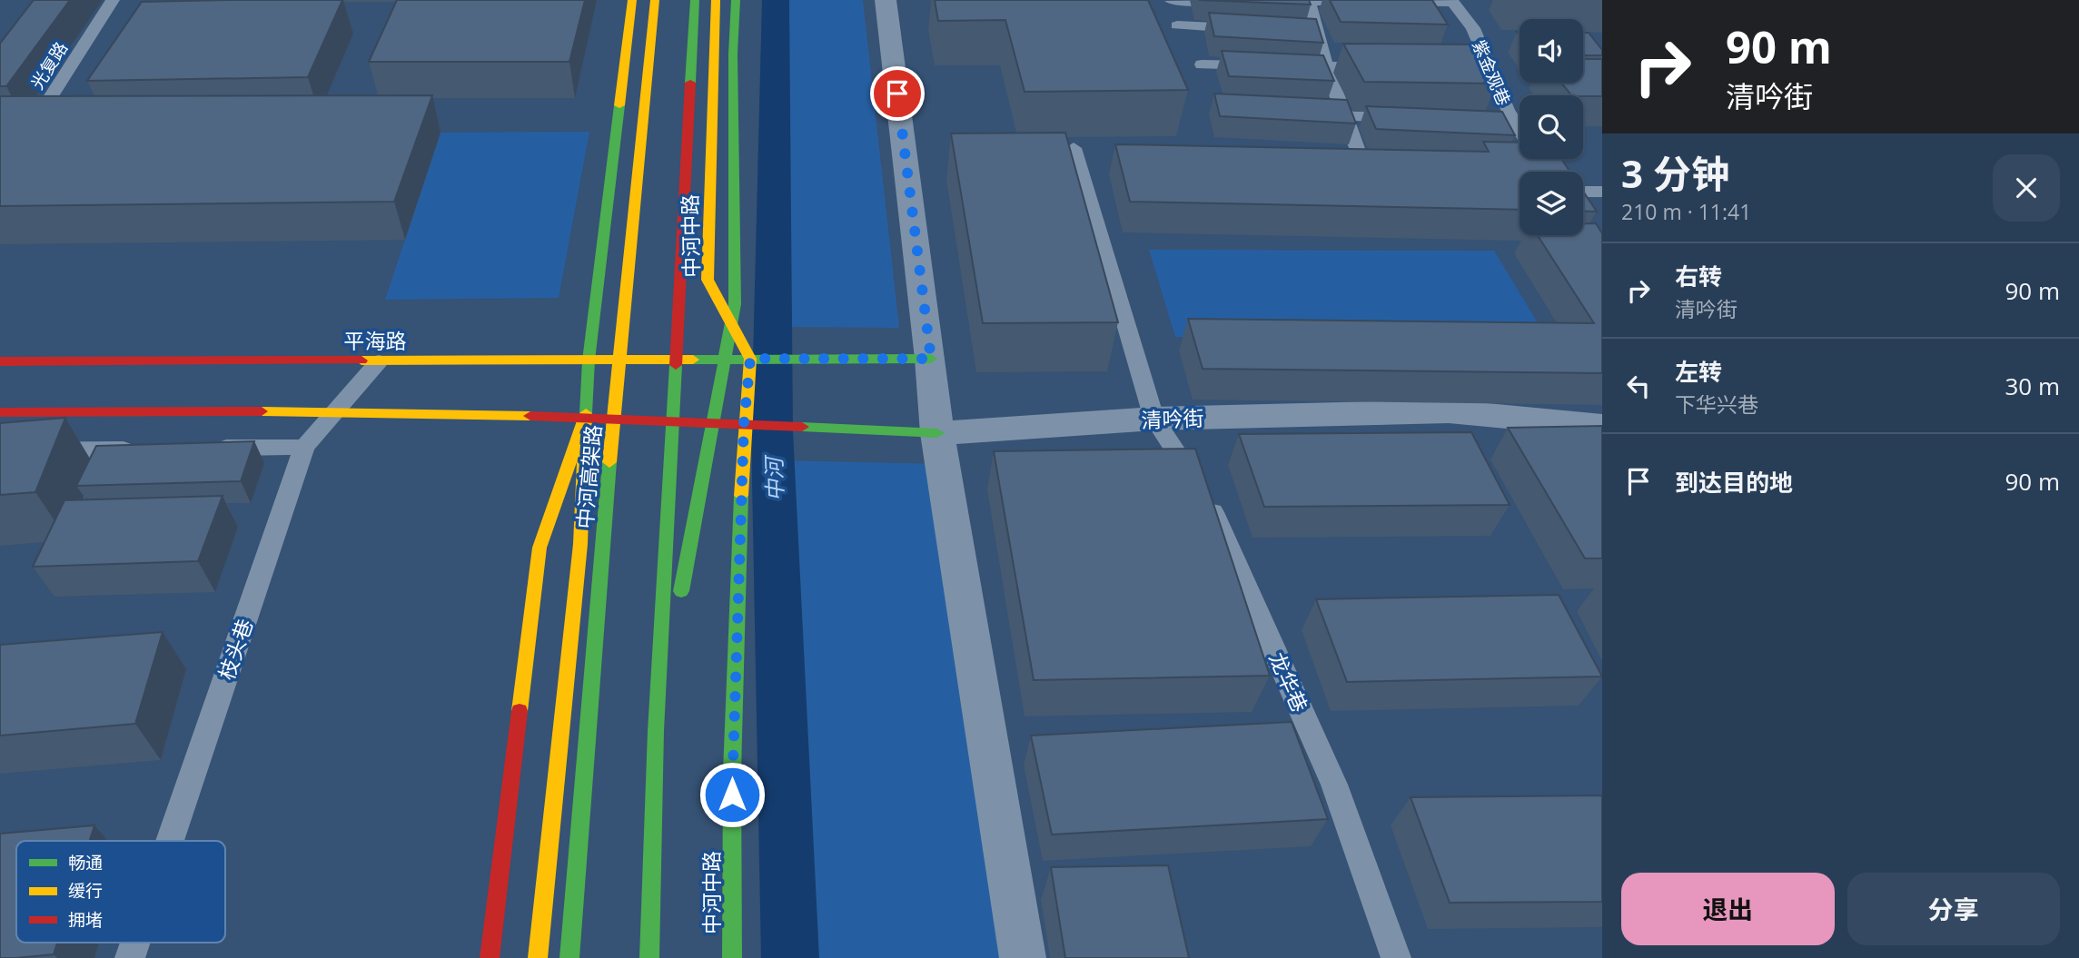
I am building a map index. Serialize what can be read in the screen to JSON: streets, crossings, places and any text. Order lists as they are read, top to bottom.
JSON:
{
  "streets": {
    "main road": [
      "中河中路",
      "平海路",
      "清吟街",
      "中河高架路"
    ],
    "lane": [
      "光复路",
      "紫金观巷",
      "枝头巷",
      "龙华巷"
    ]
  },
  "crossings": [
    ["中河中路", "平海路"],
    ["中河中路", "清吟街"],
    ["平海路", "枝头巷"],
    ["清吟街", "龙华巷"]
  ],
  "water": ["中河"],
  "legend": ["畅通", "缓行", "拥堵"],
  "page": {
    "turn": ["90 m", "清吟街"],
    "heading": ["3 分钟", "210 m · 11:41"],
    "list": [
      {
        "name": "右转",
        "note": "清吟街",
        "value": "90 m"
      },
      {
        "name": "左转",
        "note": "下华兴巷",
        "value": "30 m"
      },
      {
        "name": "到达目的地",
        "value": "90 m"
      }
    ],
    "buttons": ["退出", "分享"]
  }
}
